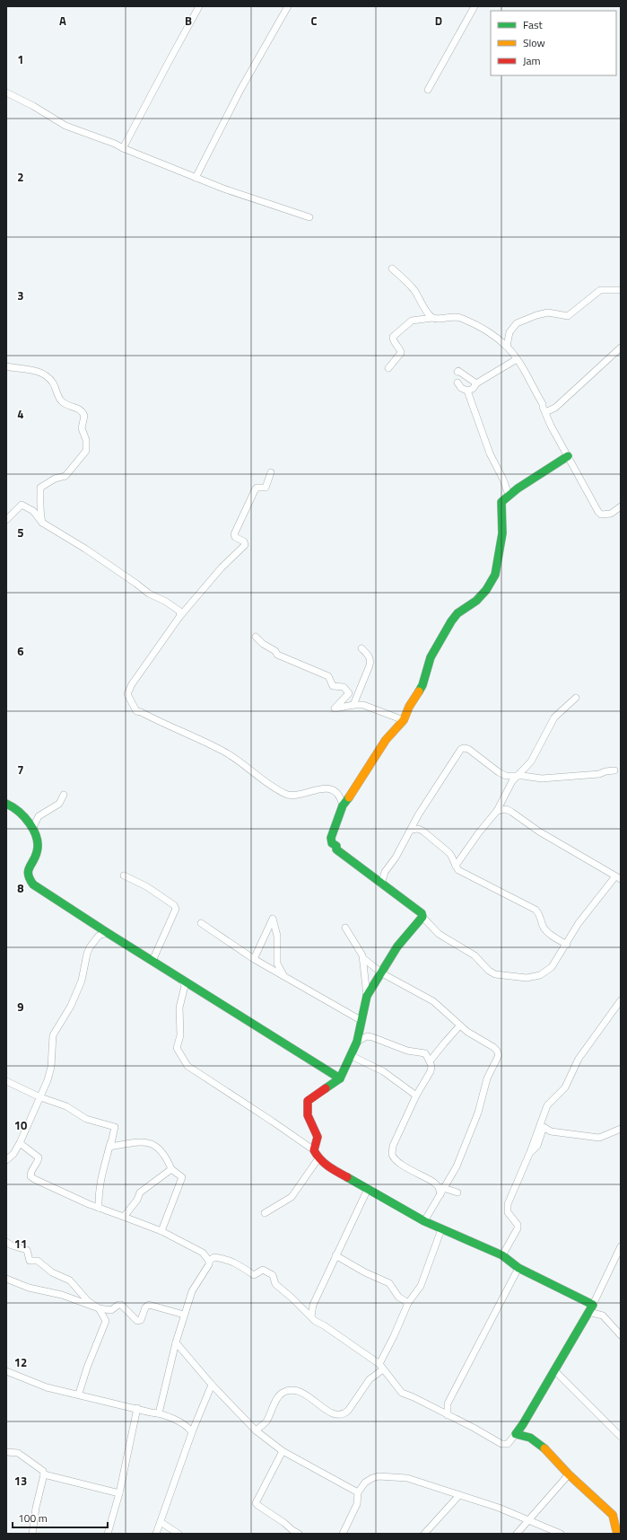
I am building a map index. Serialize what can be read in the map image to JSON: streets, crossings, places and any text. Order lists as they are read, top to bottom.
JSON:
{
  "legend": ["Fast", "Slow", "Jam"],
  "scale_bar": "100 m",
  "grid": {
    "columns": [
      "A",
      "B",
      "C",
      "D"
    ],
    "rows": [
      "1",
      "2",
      "3",
      "4",
      "5",
      "6",
      "7",
      "8",
      "9",
      "10",
      "11",
      "12",
      "13"
    ]
  }
}
